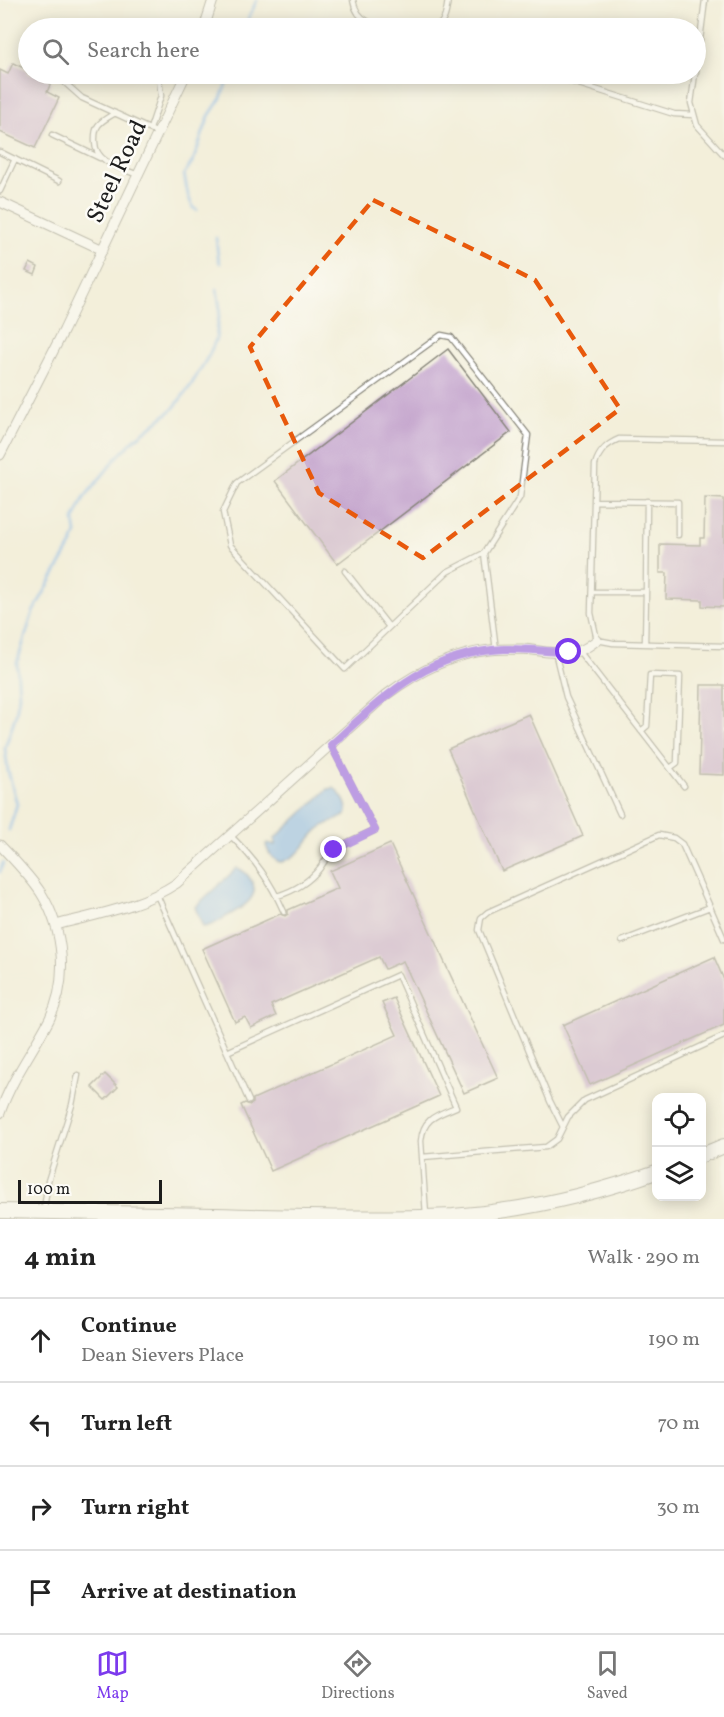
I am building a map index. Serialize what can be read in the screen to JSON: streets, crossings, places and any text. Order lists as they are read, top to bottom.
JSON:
{
  "streets": {
    "street": ["Steel Road"]
  },
  "scale_bar": "100 m",
  "page": {
    "search": "Search here",
    "scale": "100 m",
    "heading": ["4 min", "Walk · 290 m"],
    "list": [
      ["Continue", "Dean Sievers Place", "190 m"],
      ["Turn left", "70 m"],
      ["Turn right", "30 m"],
      "Arrive at destination"
    ],
    "nav": ["Map", "Directions", "Saved"]
  }
}
